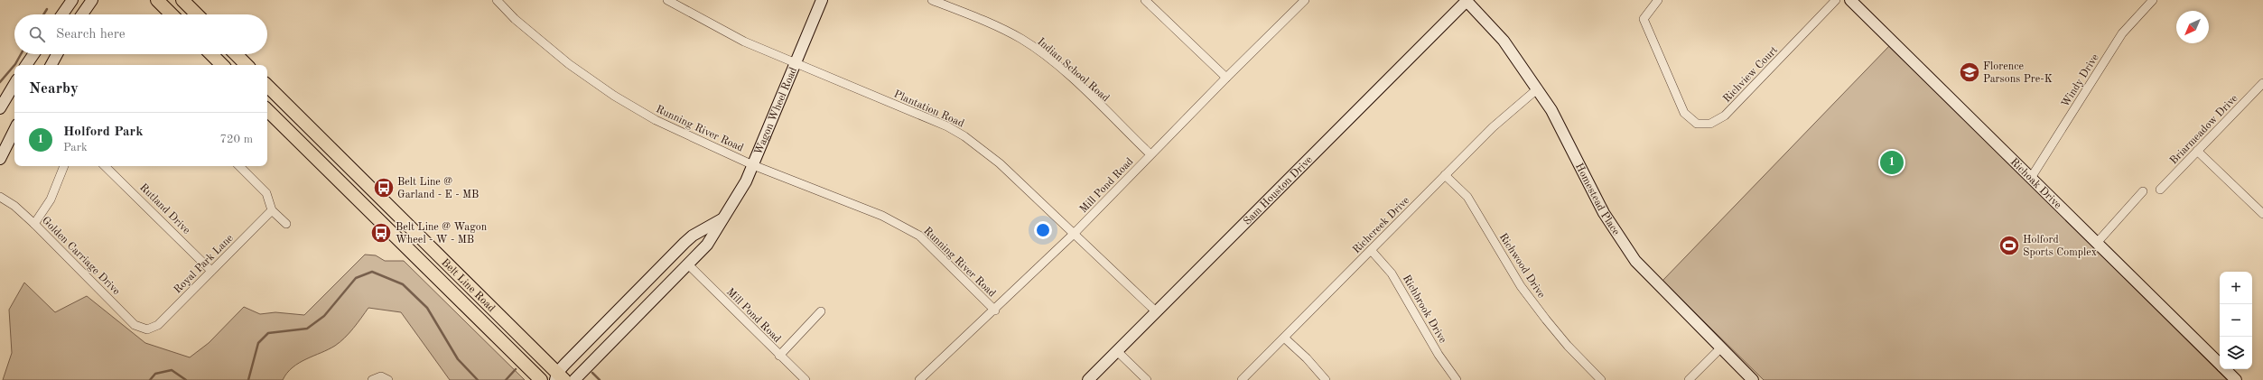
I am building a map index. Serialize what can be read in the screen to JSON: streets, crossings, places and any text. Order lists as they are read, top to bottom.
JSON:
{
  "streets": {
    "main road": ["Belt Line Road"],
    "street": [
      "Indian School Road",
      "Richview Court",
      "Windy Drive",
      "Plantation Road",
      "Wagon Wheel Road",
      "Running River Road",
      "Briarmeadow Drive",
      "Richoak Drive",
      "Mill Pond Road",
      "Sam Houston Drive",
      "Homestead Place",
      "Rutland Drive",
      "Richcreek Drive",
      "Golden Carriage Drive",
      "Royal Park Lane",
      "Richwood Drive",
      "Richbrook Drive"
    ]
  },
  "crossings": [
    ["Indian School Road", "Mill Pond Road"],
    ["Windy Drive", "Richoak Drive"],
    ["Plantation Road", "Wagon Wheel Road"],
    ["Plantation Road", "Mill Pond Road"],
    ["Plantation Road", "Sam Houston Drive"],
    ["Wagon Wheel Road", "Running River Road"],
    ["Wagon Wheel Road", "Mill Pond Road"],
    ["Wagon Wheel Road", "Belt Line Road"],
    ["Running River Road", "Mill Pond Road"],
    ["Sam Houston Drive", "Homestead Place"],
    ["Homestead Place", "Richcreek Drive"],
    ["Rutland Drive", "Royal Park Lane"],
    ["Richcreek Drive", "Richwood Drive"],
    ["Richcreek Drive", "Richbrook Drive"],
    ["Golden Carriage Drive", "Royal Park Lane"]
  ],
  "places": {
    "school or university": ["Florence Parsons Pre-K"],
    "bus stop": ["Belt Line @ Garland - E - MB", "Belt Line @ Wagon Wheel - W - MB"],
    "sports": ["Holford Sports Complex"]
  },
  "north": "bottom left",
  "page": {
    "search": "Search here",
    "heading": "Nearby",
    "list": [
      {
        "mark": "1",
        "name": "Holford Park",
        "note": "Park",
        "value": "720 m"
      }
    ],
    "pins": "1",
    "map_buttons": ["+", "−"]
  }
}
